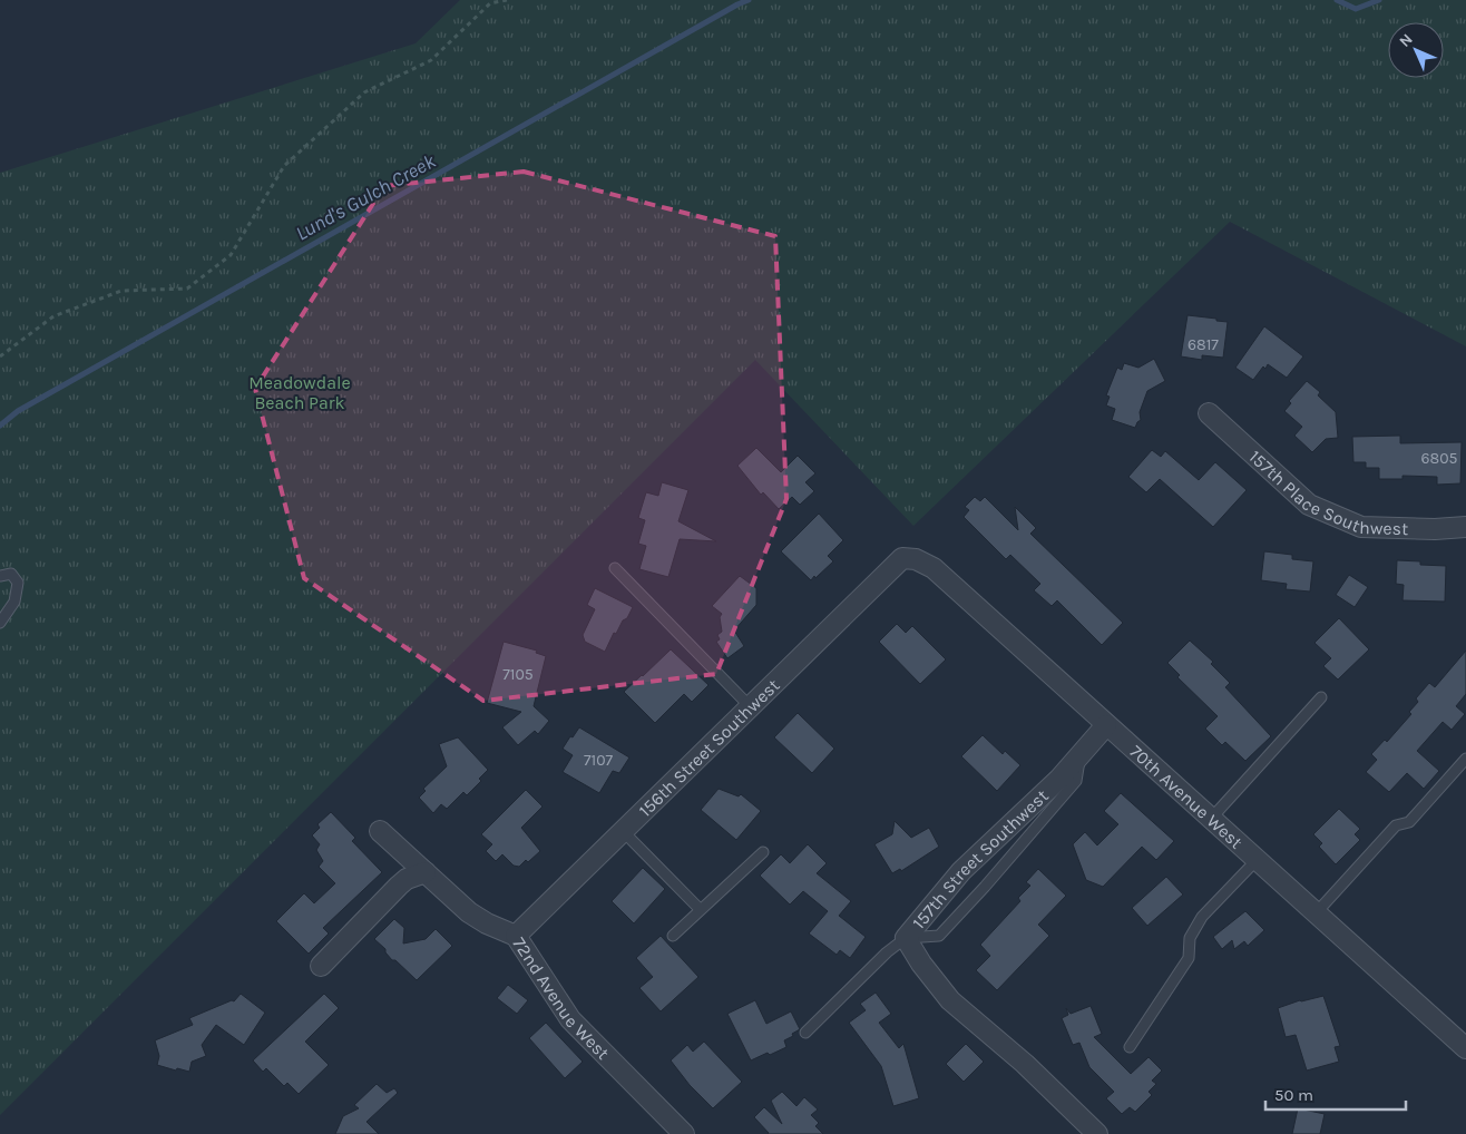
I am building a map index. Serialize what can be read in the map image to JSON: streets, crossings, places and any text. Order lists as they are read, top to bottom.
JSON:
{
  "streets": {
    "street": [
      "157th Place Southwest",
      "156th Street Southwest",
      "70th Avenue West",
      "157th Street Southwest",
      "72nd Avenue West"
    ]
  },
  "crossings": [
    ["156th Street Southwest", "70th Avenue West"],
    ["156th Street Southwest", "72nd Avenue West"],
    ["70th Avenue West", "157th Street Southwest"]
  ],
  "water": ["Lund's Gulch Creek"],
  "parks": ["Meadowdale Beach Park"],
  "house_numbers": [
    "6817",
    "6805",
    "7105",
    "7107"
  ],
  "scale_bar": "50 m",
  "north": "top left"
}
